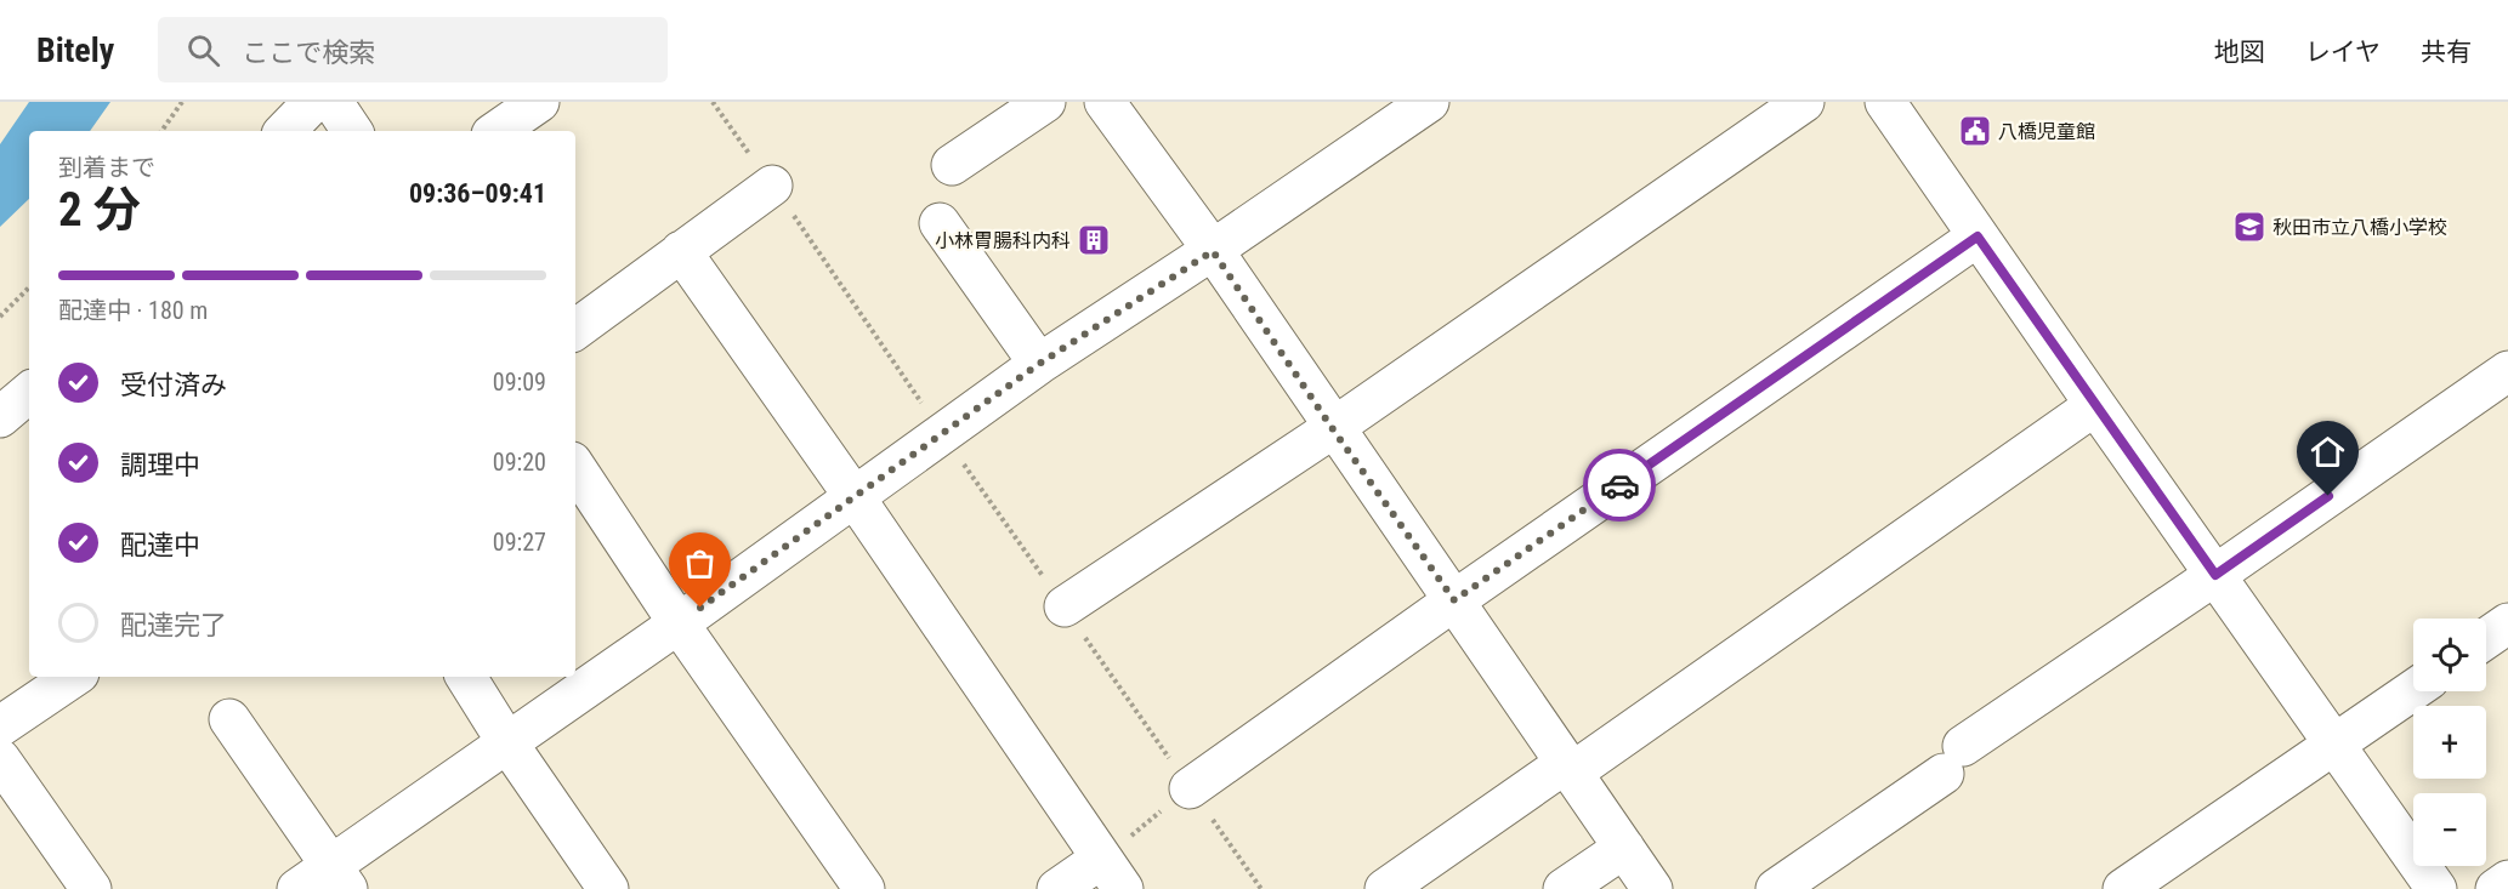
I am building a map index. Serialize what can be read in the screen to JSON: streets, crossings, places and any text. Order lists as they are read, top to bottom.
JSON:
{
  "places": {
    "public building": ["八橋児童館"],
    "school or university": ["秋田市立八橋小学校"],
    "building": ["小林胃腸科内科"]
  },
  "page": {
    "header": "Bitely",
    "search": "ここで検索",
    "nav": ["地図", "レイヤ", "共有"],
    "heading": ["2 分", "到着まで", "09:36–09:41"],
    "bar": "配達中 · 180 m",
    "list": [
      ["受付済み", "09:09"],
      ["調理中", "09:20"],
      ["配達中", "09:27"],
      "配達完了"
    ],
    "map_buttons": ["+", "−"]
  }
}
